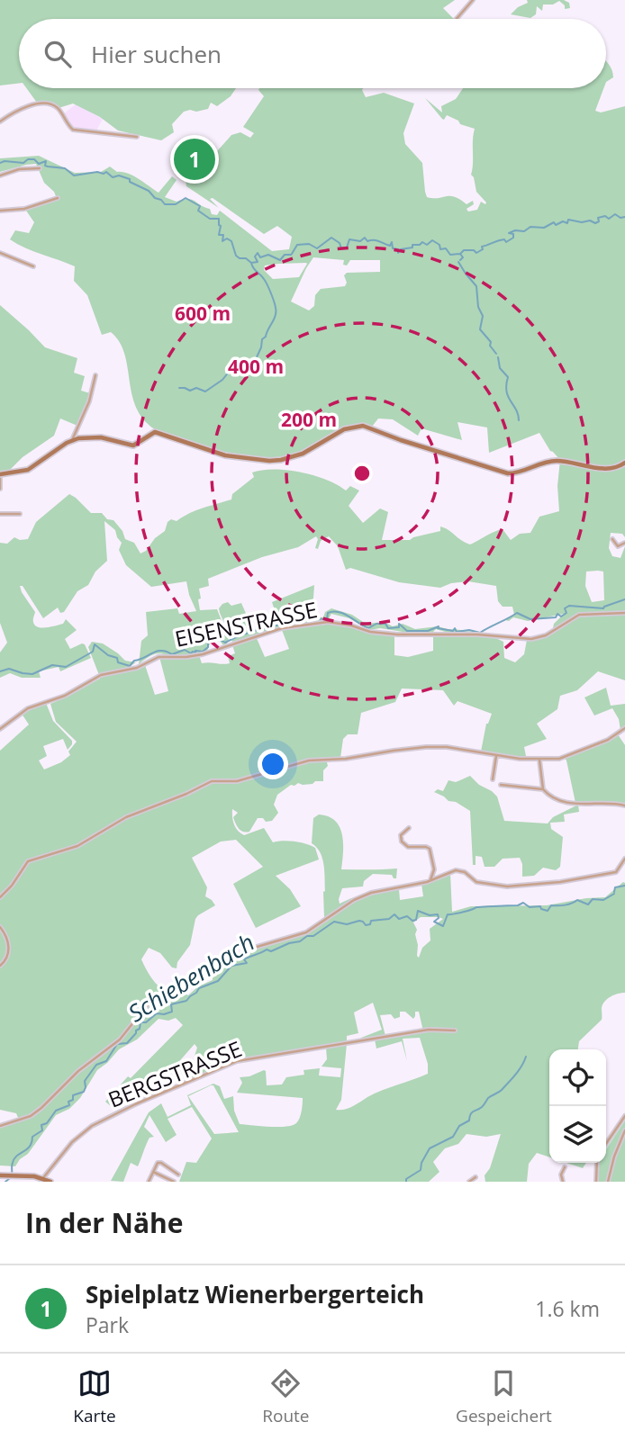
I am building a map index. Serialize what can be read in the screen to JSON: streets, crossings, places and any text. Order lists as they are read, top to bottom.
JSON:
{
  "streets": {
    "street": ["EISENSTRASSE", "BERGSTRASSE"]
  },
  "water": ["Schiebenbach"],
  "page": {
    "search": "Hier suchen",
    "pins": "1",
    "heading": "In der Nähe",
    "list": [
      {
        "mark": "1",
        "name": "Spielplatz Wienerbergerteich",
        "note": "Park",
        "value": "1.6 km"
      }
    ],
    "nav": ["Karte", "Route", "Gespeichert"]
  },
  "rings": ["600 m", "400 m", "200 m"]
}
